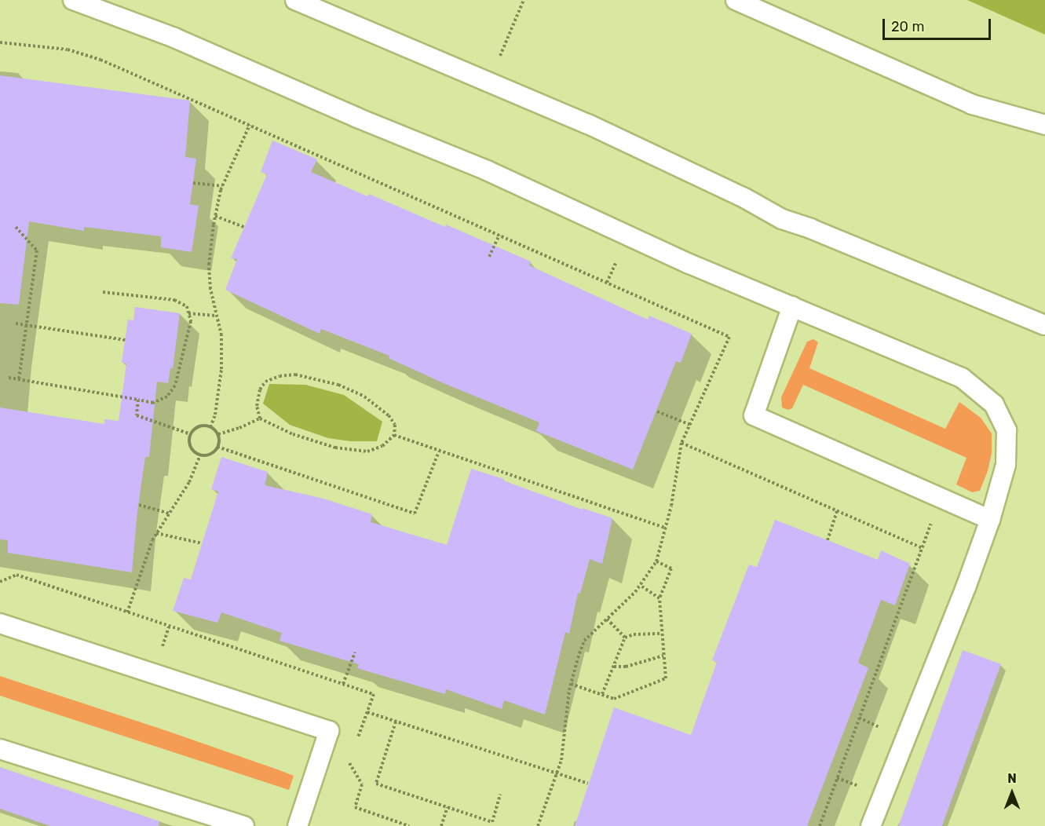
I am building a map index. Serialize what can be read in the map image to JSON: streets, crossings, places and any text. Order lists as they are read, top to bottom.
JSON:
{
  "scale_bar": "20 m",
  "north": "top"
}
